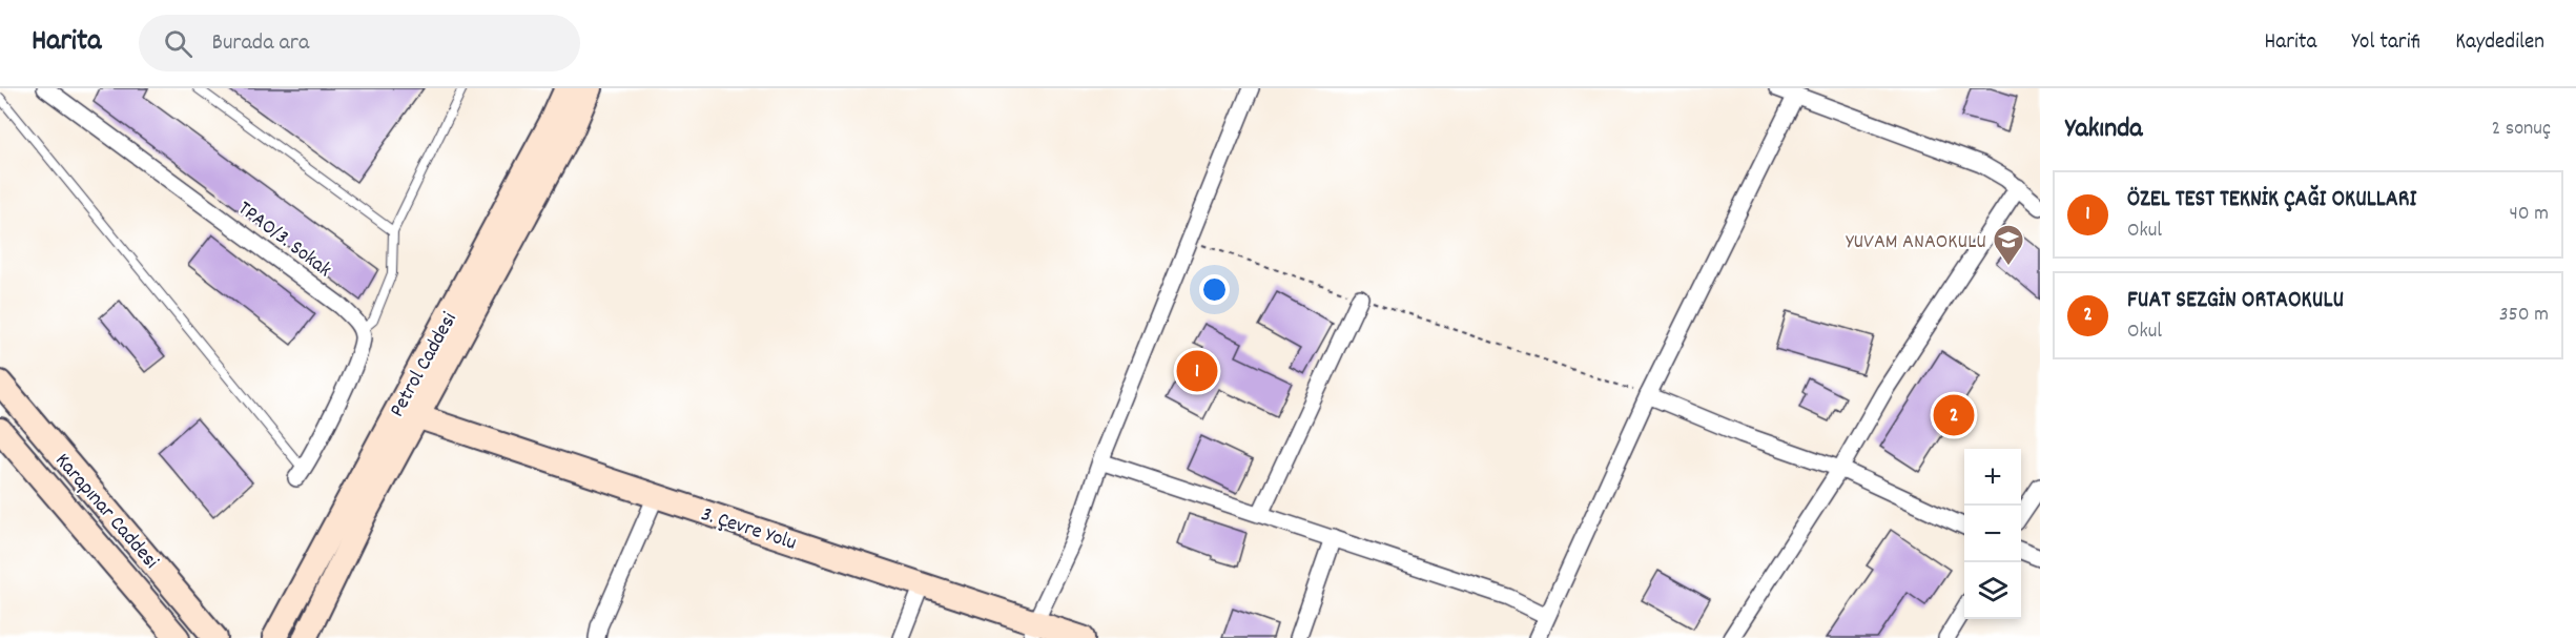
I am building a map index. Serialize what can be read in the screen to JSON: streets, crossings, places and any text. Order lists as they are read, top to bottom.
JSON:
{
  "streets": {
    "main road": ["Petrol Caddesi", "Karapınar Caddesi", "3. Çevre Yolu"],
    "street": ["TPAO/3. Sokak"]
  },
  "crossings": [
    ["Petrol Caddesi", "3. Çevre Yolu"]
  ],
  "places": {
    "school or university": ["YUVAM ANAOKULU"]
  },
  "page": {
    "header": "Harita",
    "search": "Burada ara",
    "nav": ["Harita", "Yol tarifi", "Kaydedilen"],
    "heading": ["Yakında", "2 sonuç"],
    "list": [
      {
        "mark": "1",
        "name": "ÖZEL TEST TEKNİK ÇAĞI OKULLARI",
        "note": "Okul",
        "value": "40 m"
      },
      {
        "mark": "2",
        "name": "FUAT SEZGİN ORTAOKULU",
        "note": "Okul",
        "value": "350 m"
      }
    ],
    "pins": ["1", "2"],
    "map_buttons": ["+", "−"]
  }
}
